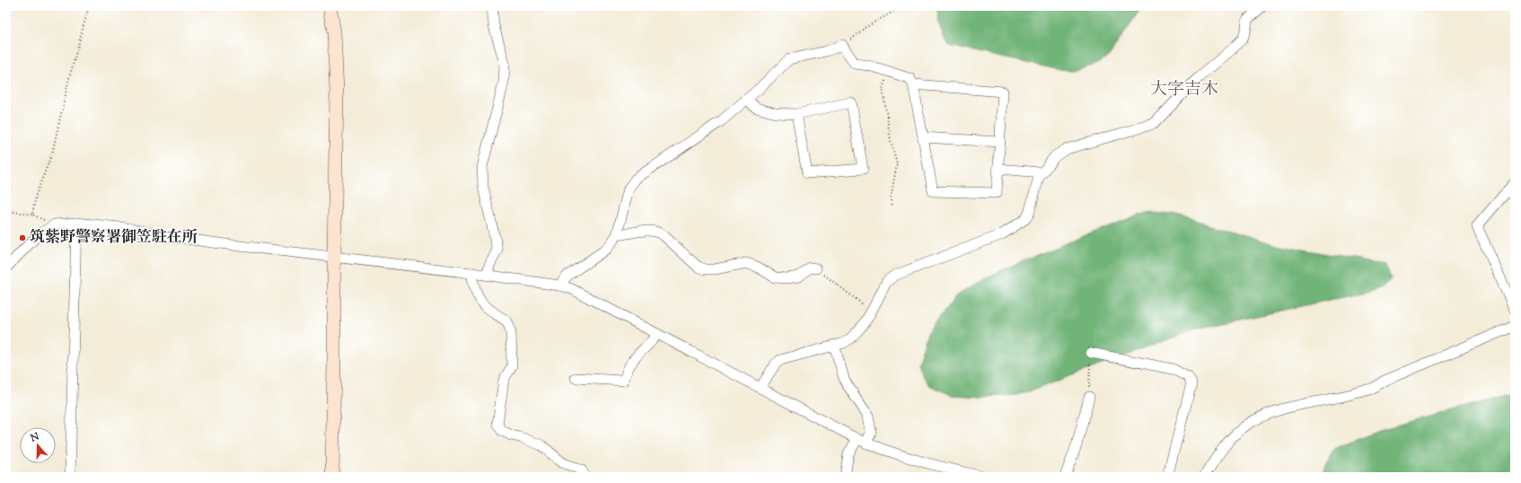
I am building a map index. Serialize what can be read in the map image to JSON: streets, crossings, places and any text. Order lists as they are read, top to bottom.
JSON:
{
  "districts": ["大字吉木"],
  "places": ["筑紫野警察署御笠駐在所"],
  "north": "top"
}
